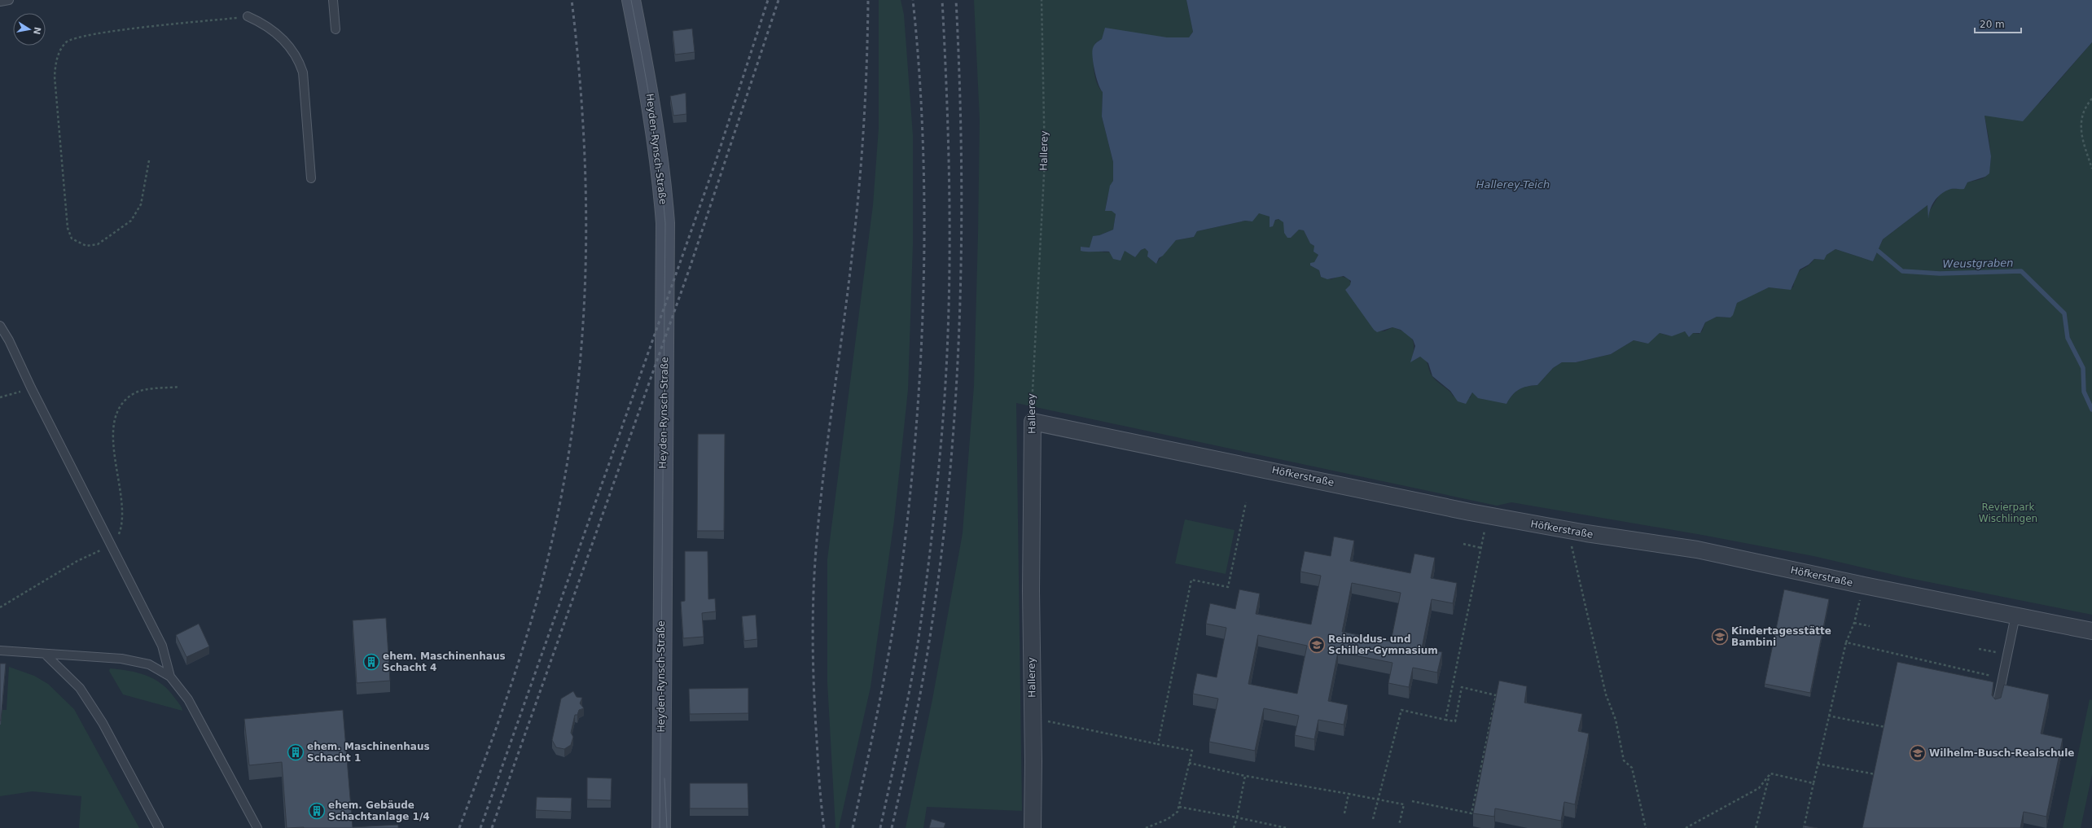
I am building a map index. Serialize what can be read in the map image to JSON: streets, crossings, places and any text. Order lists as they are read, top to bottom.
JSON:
{
  "streets": {
    "main road": ["Heyden-Rynsch-Straße"],
    "street": ["Hallerey", "Höfkerstraße"]
  },
  "crossings": [
    ["Hallerey", "Höfkerstraße"]
  ],
  "water": ["Hallerey-Teich", "Weustgraben"],
  "parks": ["Revierpark Wischlingen"],
  "places": {
    "school or university": ["Kindertagesstätte Bambini", "Reinoldus- und Schiller-Gymnasium", "Wilhelm-Busch-Realschule"],
    "building": ["ehem. Maschinenhaus Schacht 4", "ehem. Maschinenhaus Schacht 1", "ehem. Gebäude Schachtanlage 1/4"]
  },
  "scale_bar": "20 m",
  "north": "right"
}
